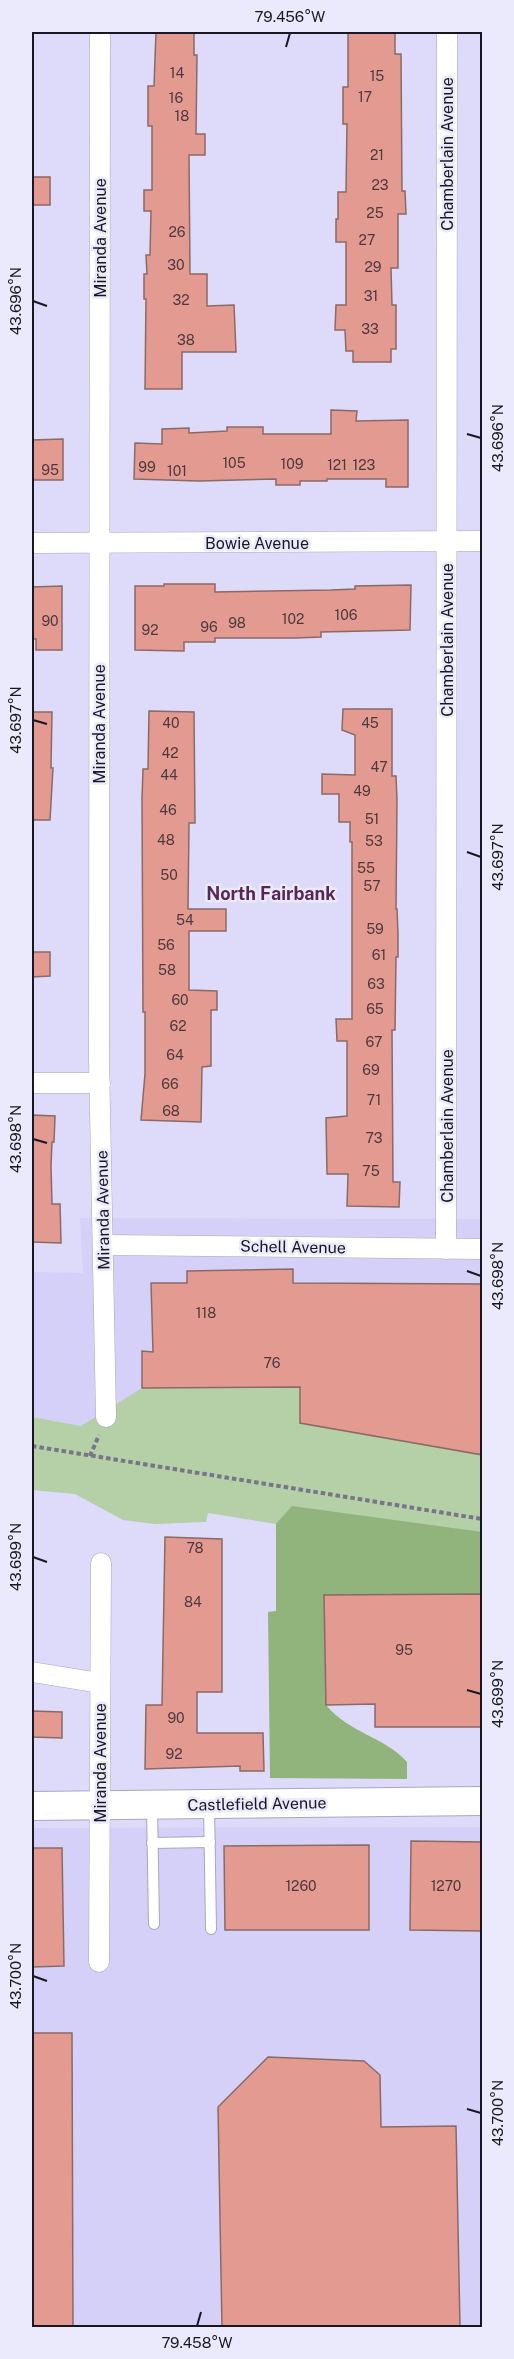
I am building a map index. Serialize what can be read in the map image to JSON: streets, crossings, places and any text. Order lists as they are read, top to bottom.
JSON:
{
  "streets": {
    "street": [
      "Chamberlain Avenue",
      "Miranda Avenue",
      "Bowie Avenue",
      "Schell Avenue",
      "Castlefield Avenue"
    ]
  },
  "crossings": [
    ["Chamberlain Avenue", "Bowie Avenue"],
    ["Chamberlain Avenue", "Schell Avenue"],
    ["Miranda Avenue", "Bowie Avenue"],
    ["Miranda Avenue", "Schell Avenue"],
    ["Miranda Avenue", "Castlefield Avenue"]
  ],
  "districts": ["North Fairbank"],
  "house_numbers": [
    "14",
    "15",
    "17",
    "16",
    "18",
    "21",
    "23",
    "25",
    "26",
    "27",
    "30",
    "29",
    "31",
    "32",
    "33",
    "38",
    "105",
    "109",
    "121",
    "123",
    "99",
    "95",
    "101",
    "106",
    "102",
    "90",
    "98",
    "96",
    "92",
    "40",
    "45",
    "42",
    "47",
    "44",
    "49",
    "46",
    "51",
    "48",
    "53",
    "55",
    "50",
    "57",
    "54",
    "59",
    "56",
    "61",
    "58",
    "63",
    "60",
    "65",
    "62",
    "67",
    "64",
    "69",
    "66",
    "71",
    "68",
    "73",
    "75",
    "118",
    "76",
    "78",
    "84",
    "95",
    "90",
    "92",
    "1260",
    "1270"
  ],
  "coordinates": [
    "79.456°W",
    "43.696°N",
    "43.697°N",
    "43.698°N",
    "43.699°N",
    "43.700°N",
    "79.458°W"
  ]
}
